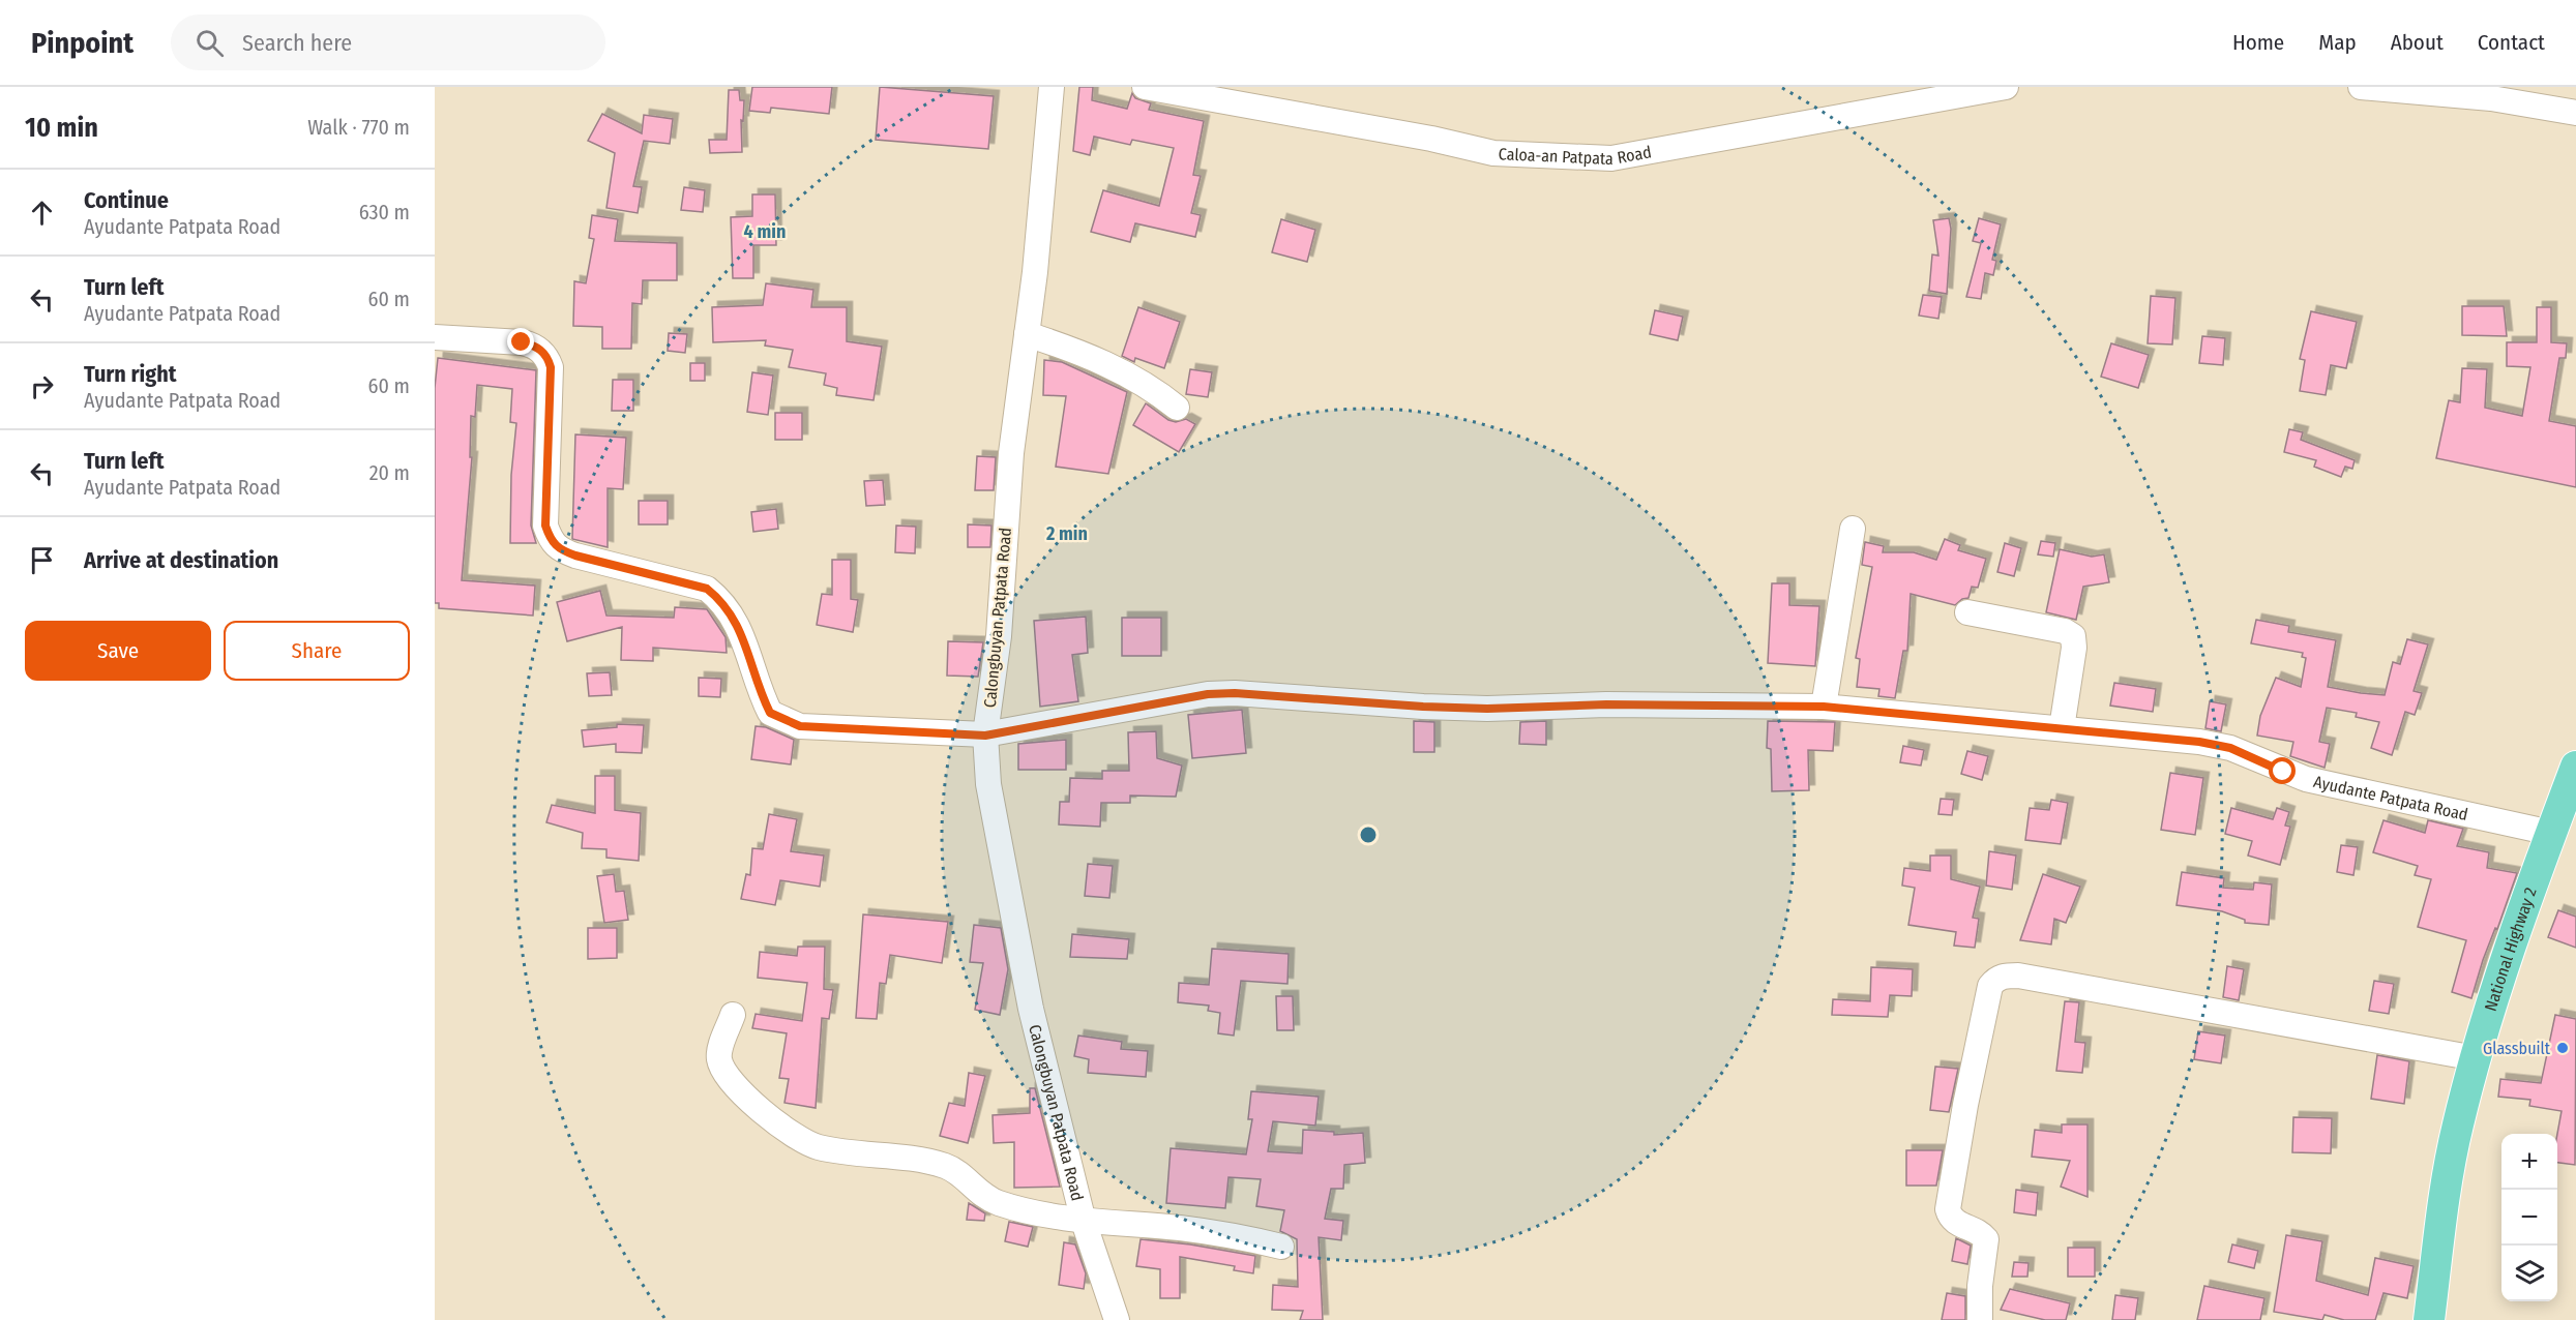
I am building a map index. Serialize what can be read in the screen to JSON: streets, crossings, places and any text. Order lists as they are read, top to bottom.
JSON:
{
  "streets": {
    "main road": ["National Highway 2"],
    "street": ["Caloa-an Patpata Road", "Calongbuyan Patpata Road", "Ayudante Patpata Road"]
  },
  "crossings": [
    ["Calongbuyan Patpata Road", "Ayudante Patpata Road"],
    ["Ayudante Patpata Road", "National Highway 2"]
  ],
  "places": ["Glassbuilt"],
  "page": {
    "header": "Pinpoint",
    "search": "Search here",
    "nav": [
      "Home",
      "Map",
      "About",
      "Contact"
    ],
    "heading": ["10 min", "Walk · 770 m"],
    "list": [
      ["Continue", "Ayudante Patpata Road", "630 m"],
      ["Turn left", "Ayudante Patpata Road", "60 m"],
      ["Turn right", "Ayudante Patpata Road", "60 m"],
      ["Turn left", "Ayudante Patpata Road", "20 m"],
      "Arrive at destination"
    ],
    "buttons": ["Save", "Share"],
    "map_buttons": ["+", "−"]
  },
  "rings": ["4 min", "2 min"]
}
